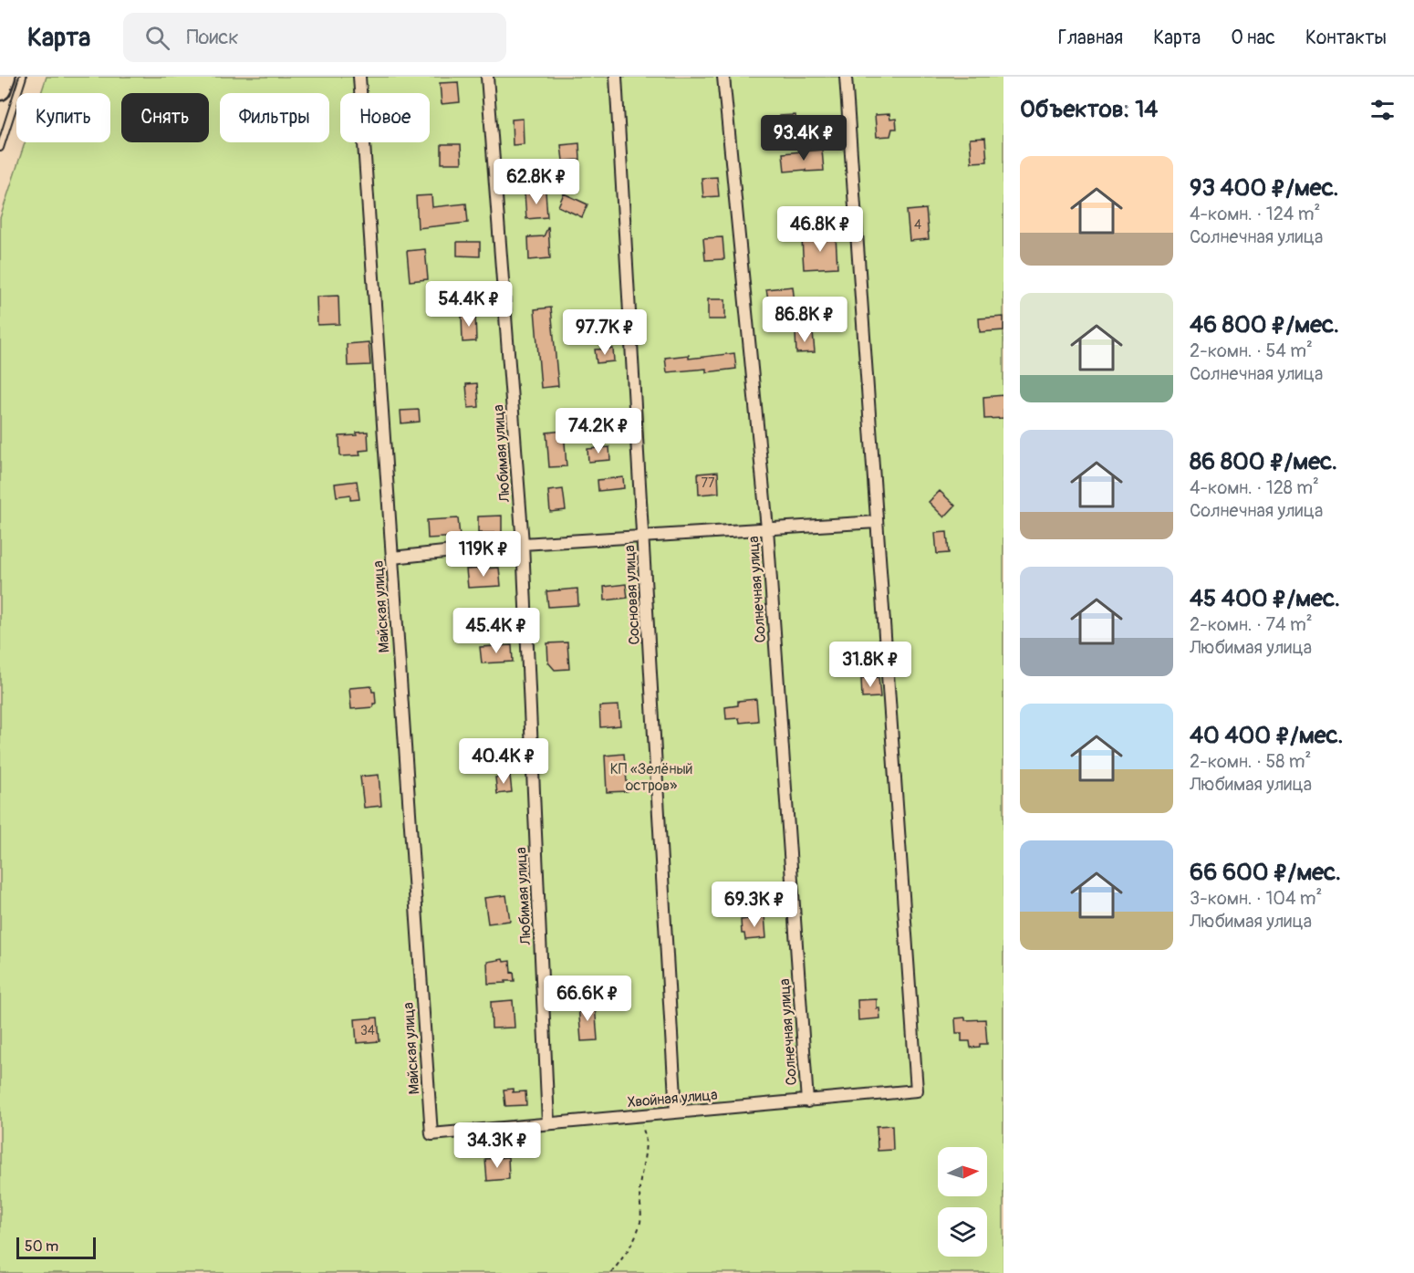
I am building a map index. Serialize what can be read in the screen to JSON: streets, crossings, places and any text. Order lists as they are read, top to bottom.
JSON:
{
  "streets": {
    "street": [
      "Любимая улица",
      "Солнечная улица",
      "Сосновая улица",
      "Майская улица",
      "Хвойная улица"
    ]
  },
  "crossings": [
    ["Любимая улица", "Хвойная улица"],
    ["Солнечная улица", "Хвойная улица"],
    ["Сосновая улица", "Хвойная улица"],
    ["Майская улица", "Хвойная улица"]
  ],
  "parks": ["КП «Зелёный остров»"],
  "house_numbers": ["4", "77", "34"],
  "scale_bar": "50 m",
  "north": "right",
  "page": {
    "header": "Карта",
    "search": "Поиск",
    "nav": [
      "Главная",
      "Карта",
      "О нас",
      "Контакты"
    ],
    "heading": "Объектов: 14",
    "chip": [
      "Купить",
      "Снять",
      "Фильтры",
      "Новое"
    ],
    "price": [
      "93.4K ₽",
      "62.8K ₽",
      "46.8K ₽",
      "54.4K ₽",
      "86.8K ₽",
      "97.7K ₽",
      "74.2K ₽",
      "119K ₽",
      "45.4K ₽",
      "31.8K ₽",
      "40.4K ₽",
      "69.3K ₽",
      "66.6K ₽",
      "34.3K ₽"
    ],
    "list": [
      {
        "name": "93 400 ₽/мес.",
        "note": "4-комн. · 124 m² · Солнечная улица"
      },
      {
        "name": "46 800 ₽/мес.",
        "note": "2-комн. · 54 m² · Солнечная улица"
      },
      {
        "name": "86 800 ₽/мес.",
        "note": "4-комн. · 128 m² · Солнечная улица"
      },
      {
        "name": "45 400 ₽/мес.",
        "note": "2-комн. · 74 m² · Любимая улица"
      },
      {
        "name": "40 400 ₽/мес.",
        "note": "2-комн. · 58 m² · Любимая улица"
      },
      {
        "name": "66 600 ₽/мес.",
        "note": "3-комн. · 104 m² · Любимая улица"
      }
    ],
    "scale": "50 m"
  }
}
